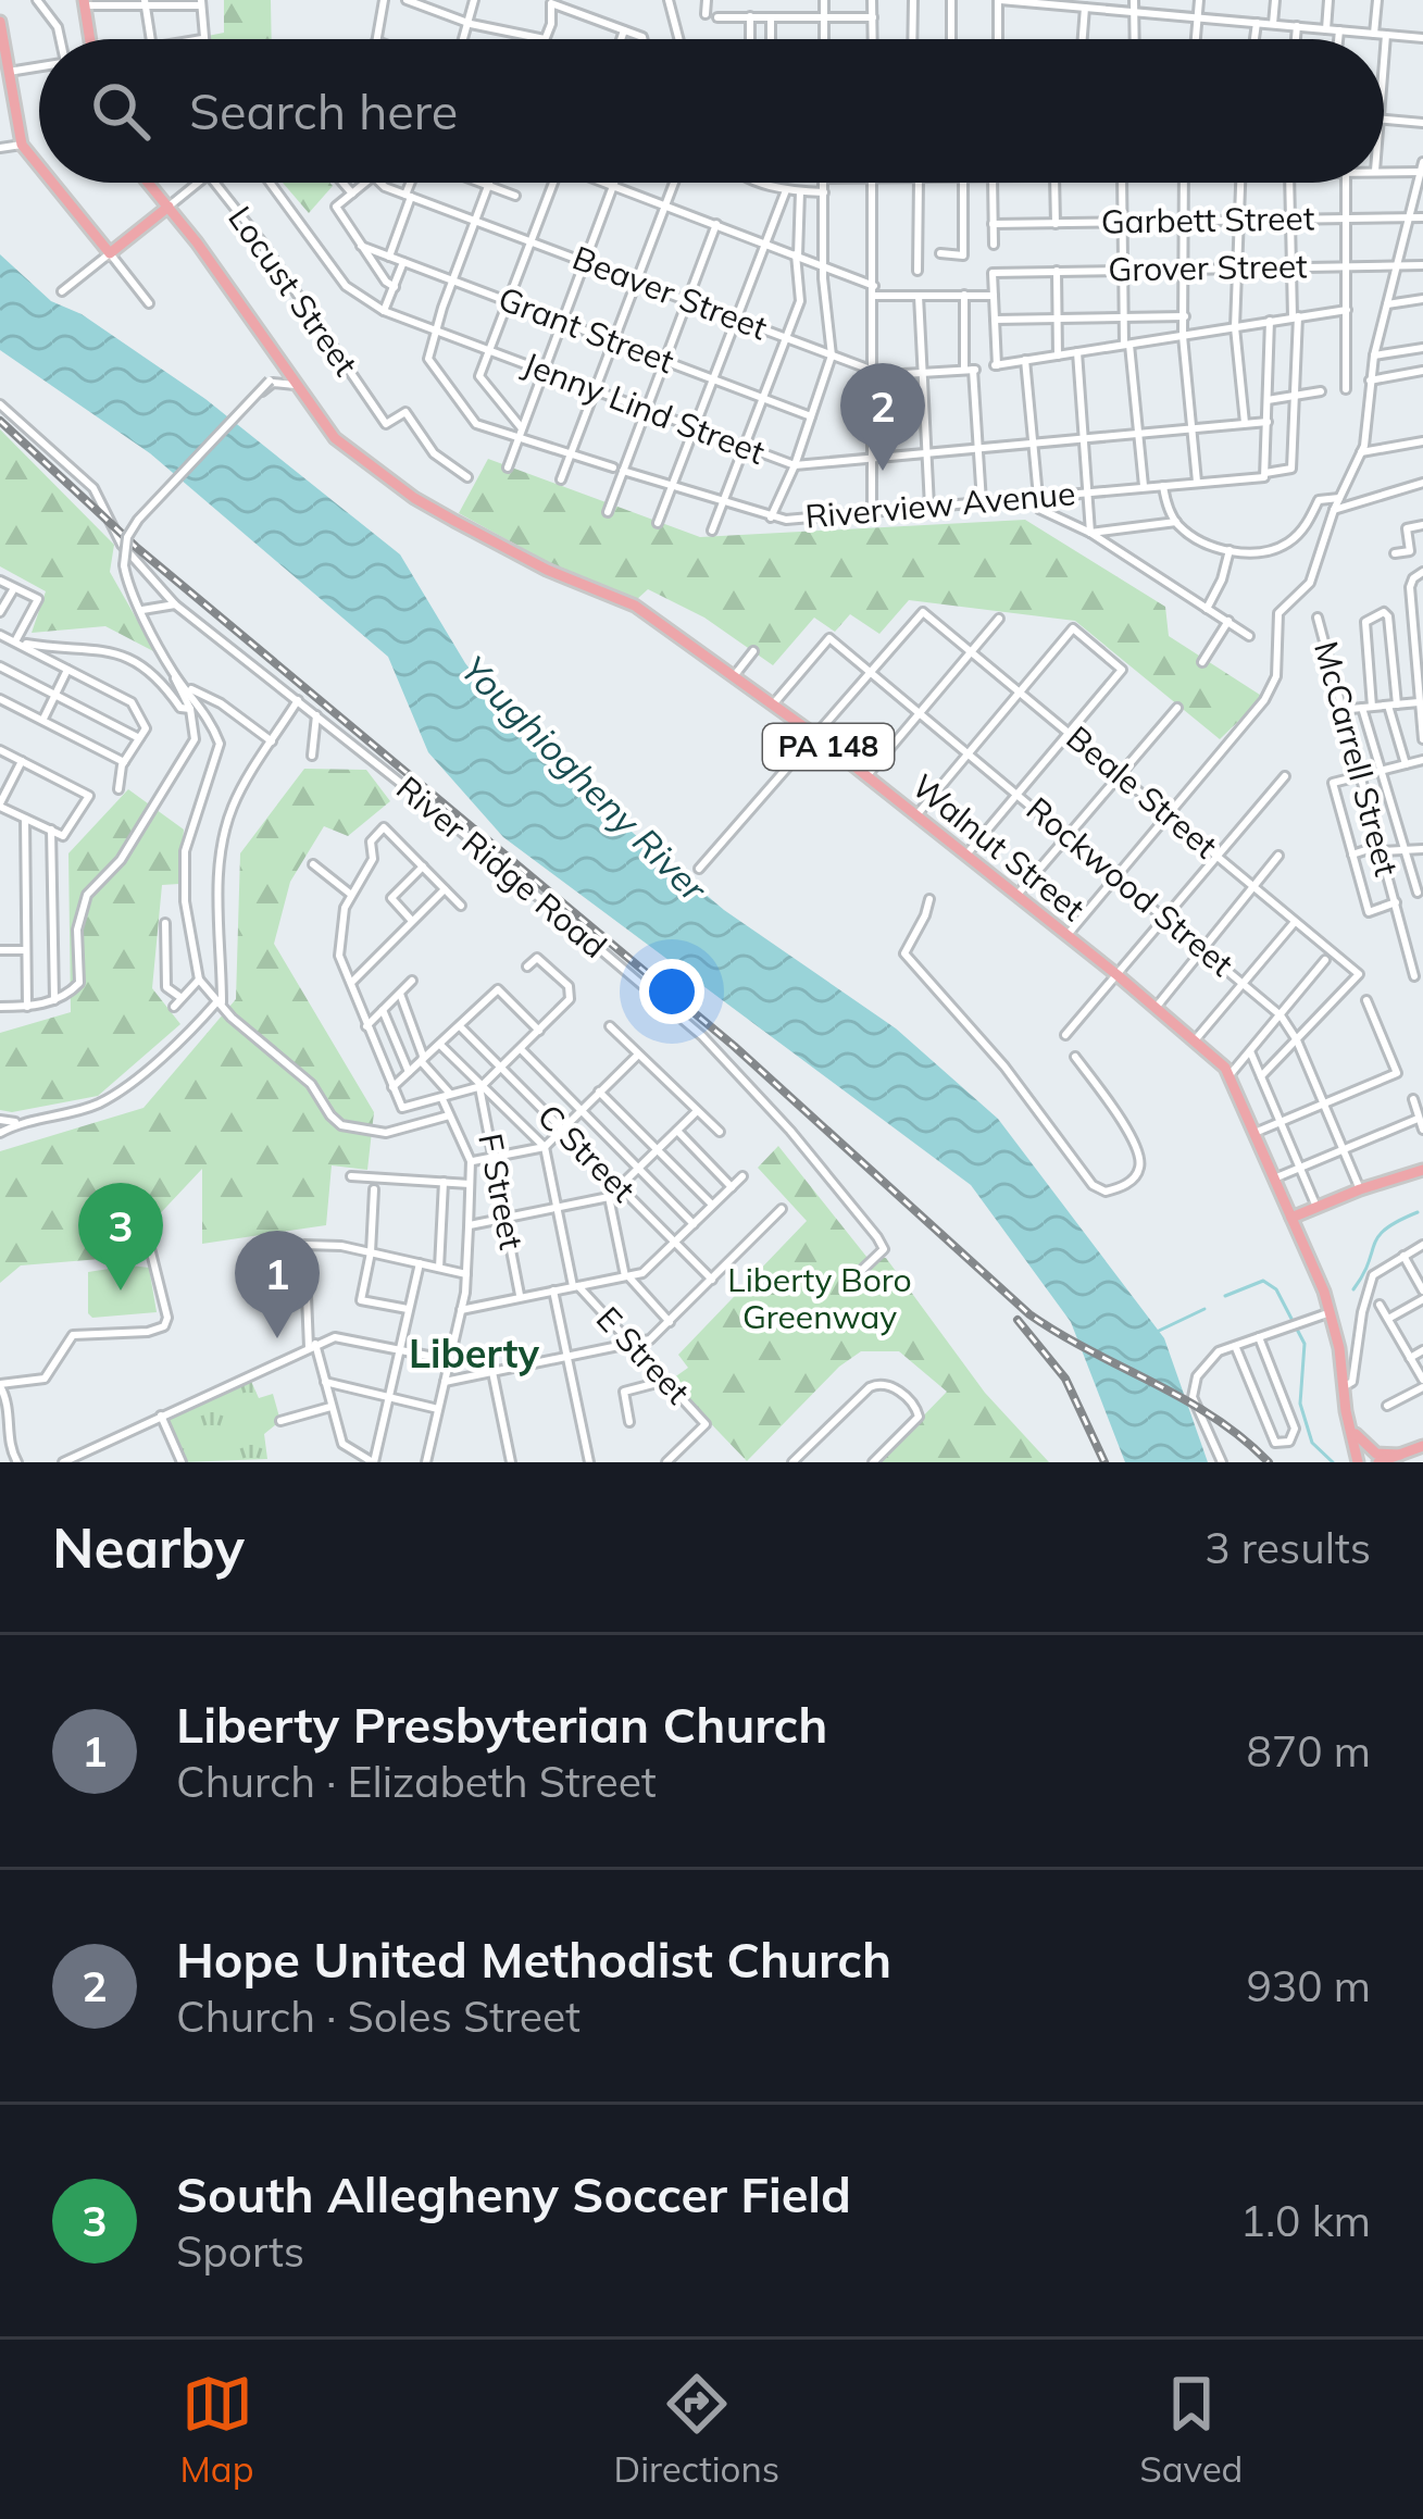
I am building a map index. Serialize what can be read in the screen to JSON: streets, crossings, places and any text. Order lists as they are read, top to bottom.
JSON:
{
  "streets": {
    "main road": ["PA 148", "Walnut Street"],
    "street": [
      "Garbett Street",
      "Grover Street",
      "Locust Street",
      "Beaver Street",
      "Grant Street",
      "Jenny Lind Street",
      "Riverview Avenue",
      "McCarrell Street",
      "Beale Street",
      "River Ridge Road",
      "Rockwood Street",
      "C Street",
      "F Street",
      "E Street"
    ]
  },
  "crossings": [
    ["Jenny Lind Street", "Riverview Avenue"],
    ["Beale Street", "Rockwood Street"],
    ["Walnut Street", "Rockwood Street"]
  ],
  "districts": ["Liberty"],
  "water": ["Youghiogheny River"],
  "parks": ["Liberty Boro Greenway"],
  "page": {
    "search": "Search here",
    "pins": ["2", "3", "1"],
    "heading": ["Nearby", "3 results"],
    "list": [
      {
        "mark": "1",
        "name": "Liberty Presbyterian Church",
        "note": "Church · Elizabeth Street",
        "value": "870 m"
      },
      {
        "mark": "2",
        "name": "Hope United Methodist Church",
        "note": "Church · Soles Street",
        "value": "930 m"
      },
      {
        "mark": "3",
        "name": "South Allegheny Soccer Field",
        "note": "Sports",
        "value": "1.0 km"
      }
    ],
    "nav": ["Map", "Directions", "Saved"]
  }
}
